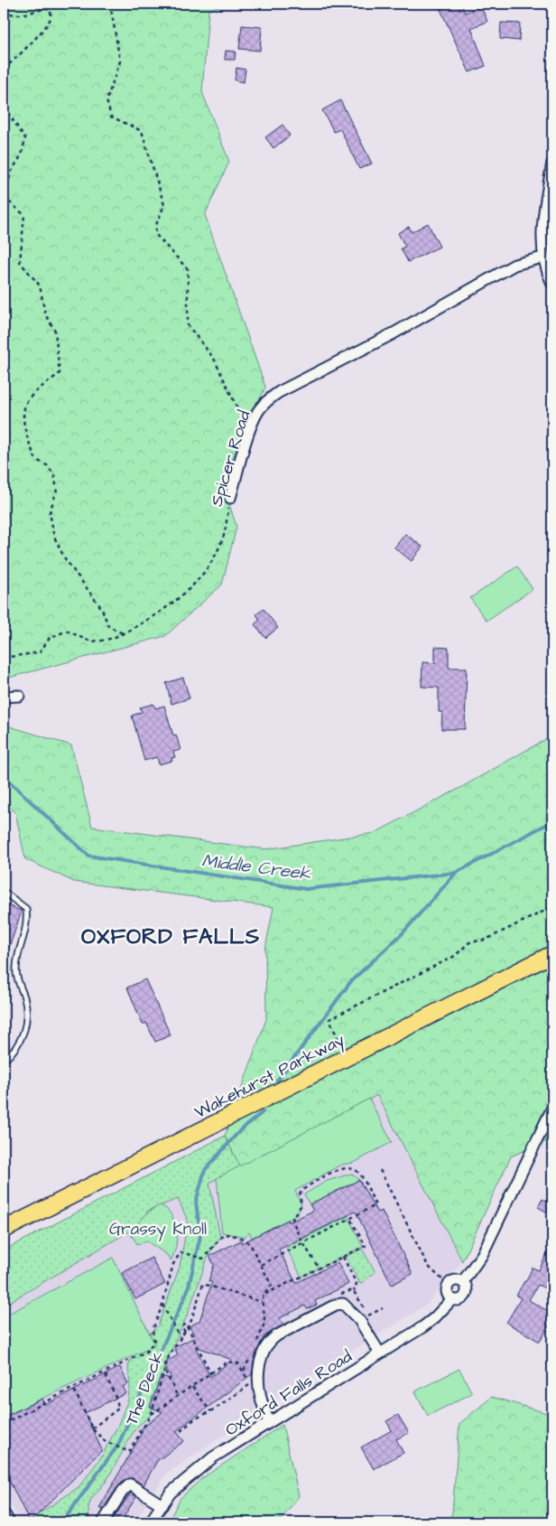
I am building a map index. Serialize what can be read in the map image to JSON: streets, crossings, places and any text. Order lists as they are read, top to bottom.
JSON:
{
  "streets": {
    "main road": ["Wakehurst Parkway"],
    "street": ["Spicer Road", "Oxford Falls Road"],
    "path": ["The Deck"]
  },
  "districts": ["OXFORD FALLS"],
  "water": ["Middle Creek"],
  "parks": ["Grassy Knoll"]
}
